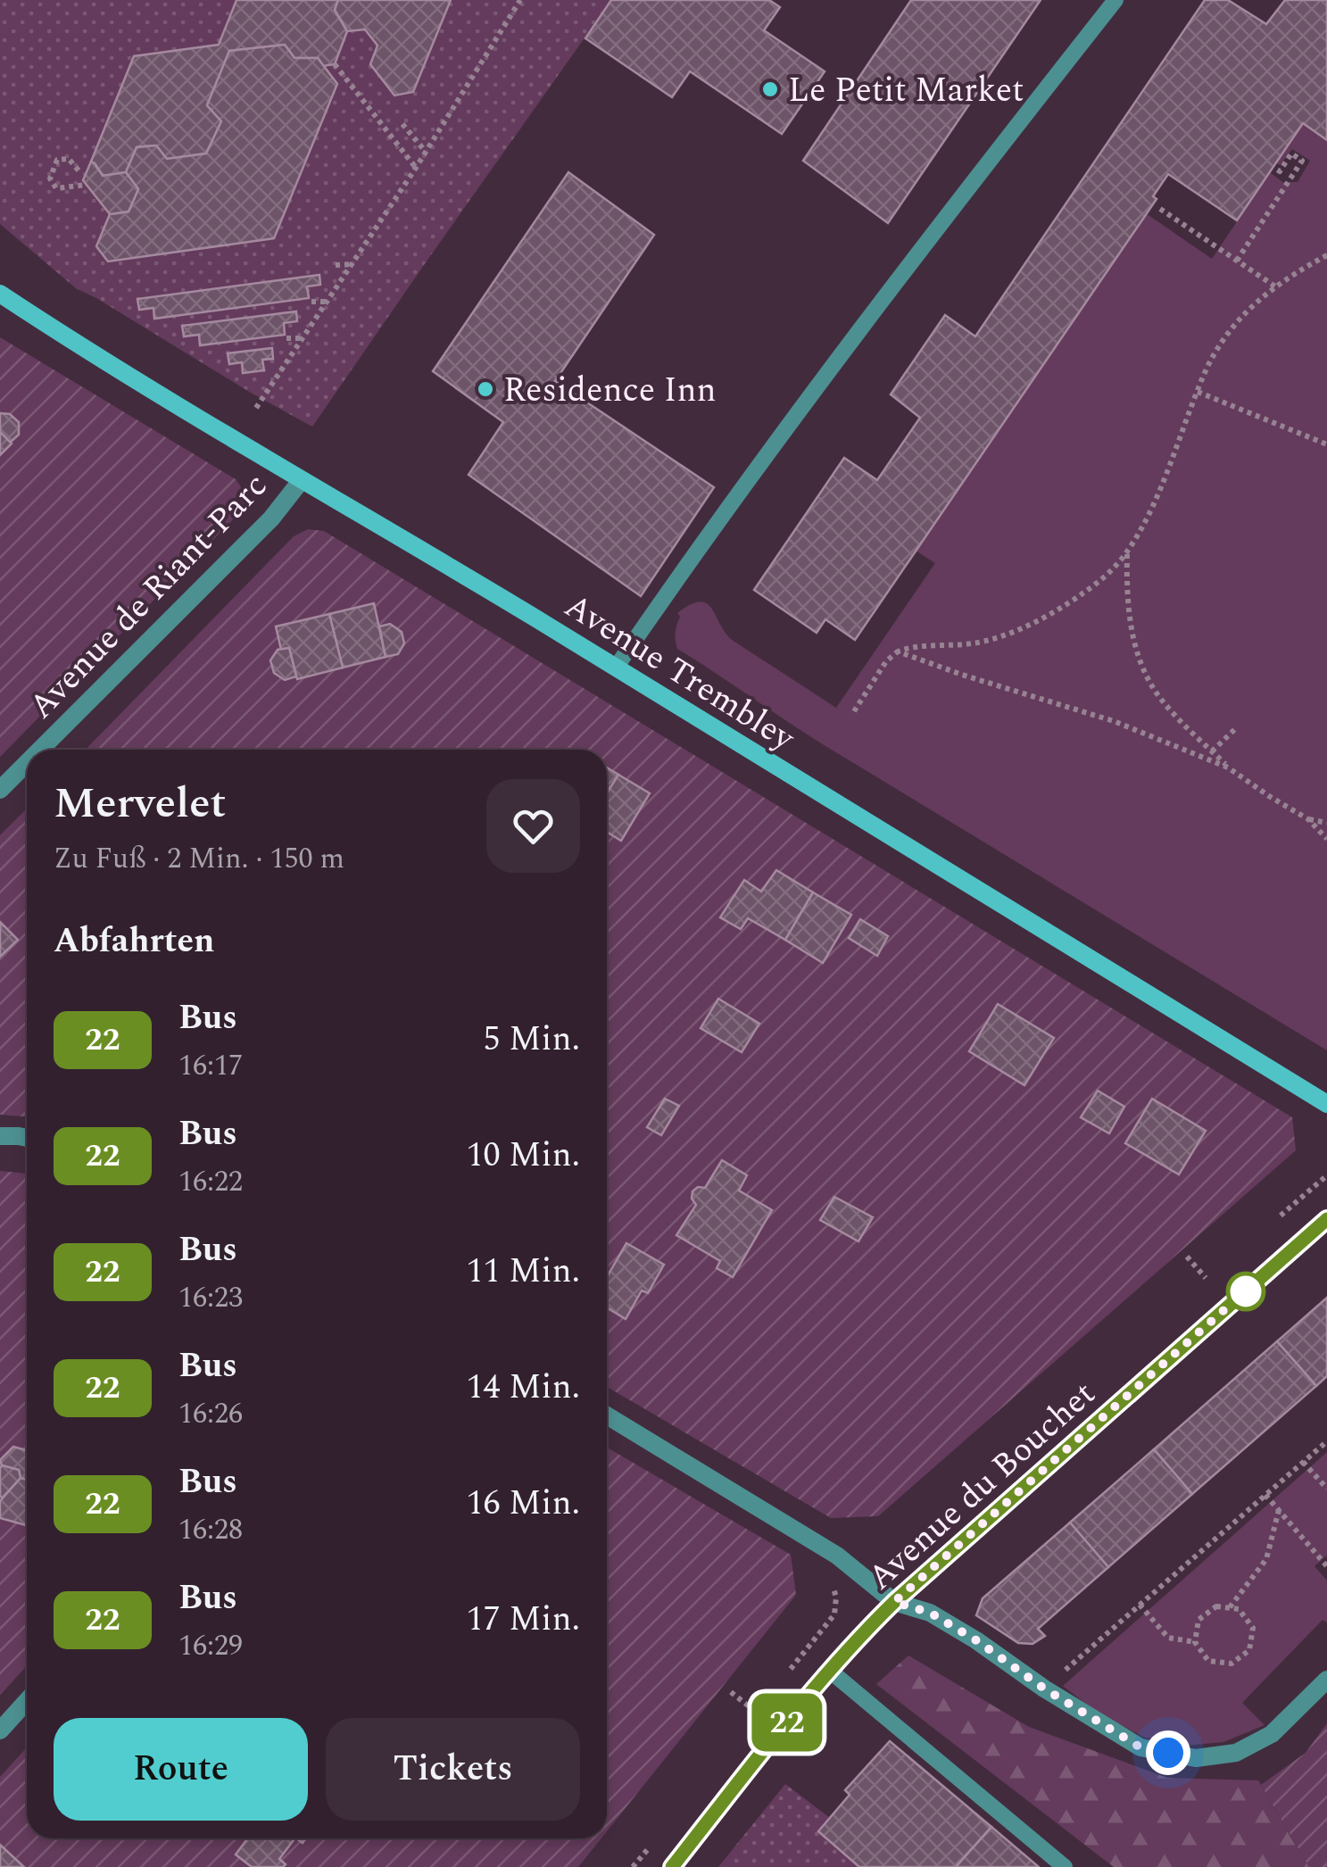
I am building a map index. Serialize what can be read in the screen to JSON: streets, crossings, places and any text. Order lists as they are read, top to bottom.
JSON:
{
  "streets": {
    "street": ["Avenue de Riant-Parc", "Avenue Trembley", "Avenue du Bouchet"]
  },
  "crossings": [
    ["Avenue de Riant-Parc", "Avenue Trembley"]
  ],
  "places": ["Le Petit Market", "Residence Inn"],
  "lines": ["bus line 22"],
  "page": {
    "on_map": "22",
    "heading": [
      ["Mervelet", "Zu Fuß · 2 Min. · 150 m"],
      "Abfahrten"
    ],
    "list": [
      {
        "mark": "22",
        "name": "Bus",
        "note": "16:17",
        "value": "5 Min."
      },
      {
        "mark": "22",
        "name": "Bus",
        "note": "16:22",
        "value": "10 Min."
      },
      {
        "mark": "22",
        "name": "Bus",
        "note": "16:23",
        "value": "11 Min."
      },
      {
        "mark": "22",
        "name": "Bus",
        "note": "16:26",
        "value": "14 Min."
      },
      {
        "mark": "22",
        "name": "Bus",
        "note": "16:28",
        "value": "16 Min."
      },
      {
        "mark": "22",
        "name": "Bus",
        "note": "16:29",
        "value": "17 Min."
      }
    ],
    "buttons": ["Route", "Tickets"]
  }
}
